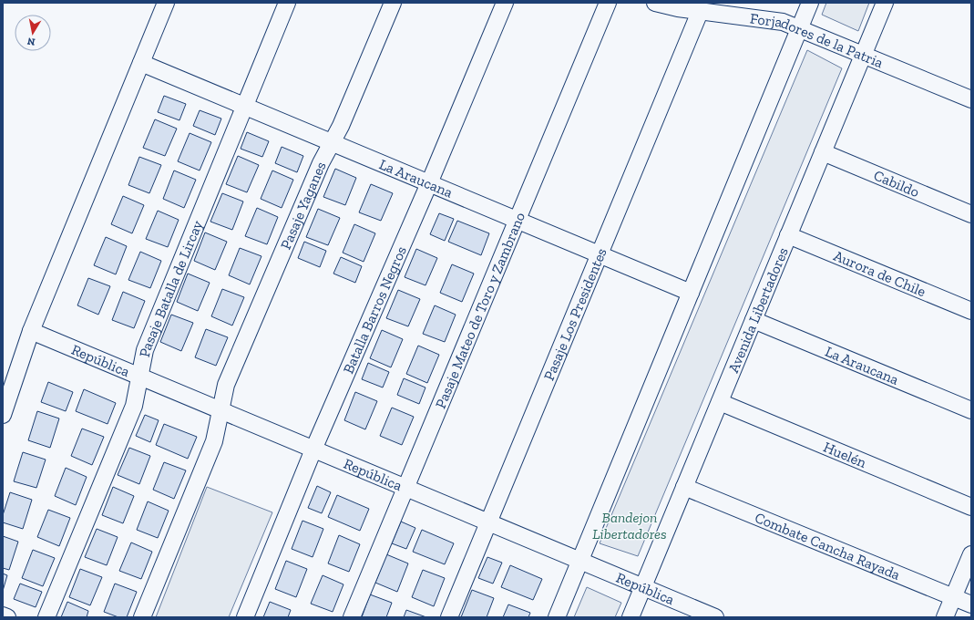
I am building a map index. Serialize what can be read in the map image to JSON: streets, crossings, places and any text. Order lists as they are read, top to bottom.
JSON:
{
  "streets": {
    "street": [
      "Forjadores de la Patria",
      "La Araucana",
      "Cabildo",
      "Pasaje Yaganes",
      "Aurora de Chile",
      "Pasaje Batalla de Lircay",
      "Batalla Barros Negros",
      "Pasaje Mateo de Toro y Zambrano",
      "Avenida Libertadores",
      "Pasaje Los Presidentes",
      "República",
      "Huelén",
      "Combate Cancha Rayada"
    ]
  },
  "crossings": [
    ["Forjadores de la Patria", "Avenida Libertadores"],
    ["Forjadores de la Patria", "Pasaje Los Presidentes"],
    ["La Araucana", "Pasaje Yaganes"],
    ["La Araucana", "Pasaje Batalla de Lircay"],
    ["La Araucana", "Batalla Barros Negros"],
    ["La Araucana", "Pasaje Mateo de Toro y Zambrano"],
    ["La Araucana", "Avenida Libertadores"],
    ["La Araucana", "Pasaje Los Presidentes"],
    ["Cabildo", "Avenida Libertadores"],
    ["Pasaje Yaganes", "República"],
    ["Aurora de Chile", "Avenida Libertadores"],
    ["Pasaje Batalla de Lircay", "República"],
    ["Batalla Barros Negros", "República"],
    ["Pasaje Mateo de Toro y Zambrano", "República"],
    ["Avenida Libertadores", "República"],
    ["Avenida Libertadores", "Huelén"],
    ["Avenida Libertadores", "Combate Cancha Rayada"],
    ["Pasaje Los Presidentes", "República"]
  ],
  "parks": ["Bandejon Libertadores"],
  "north": "bottom"
}
